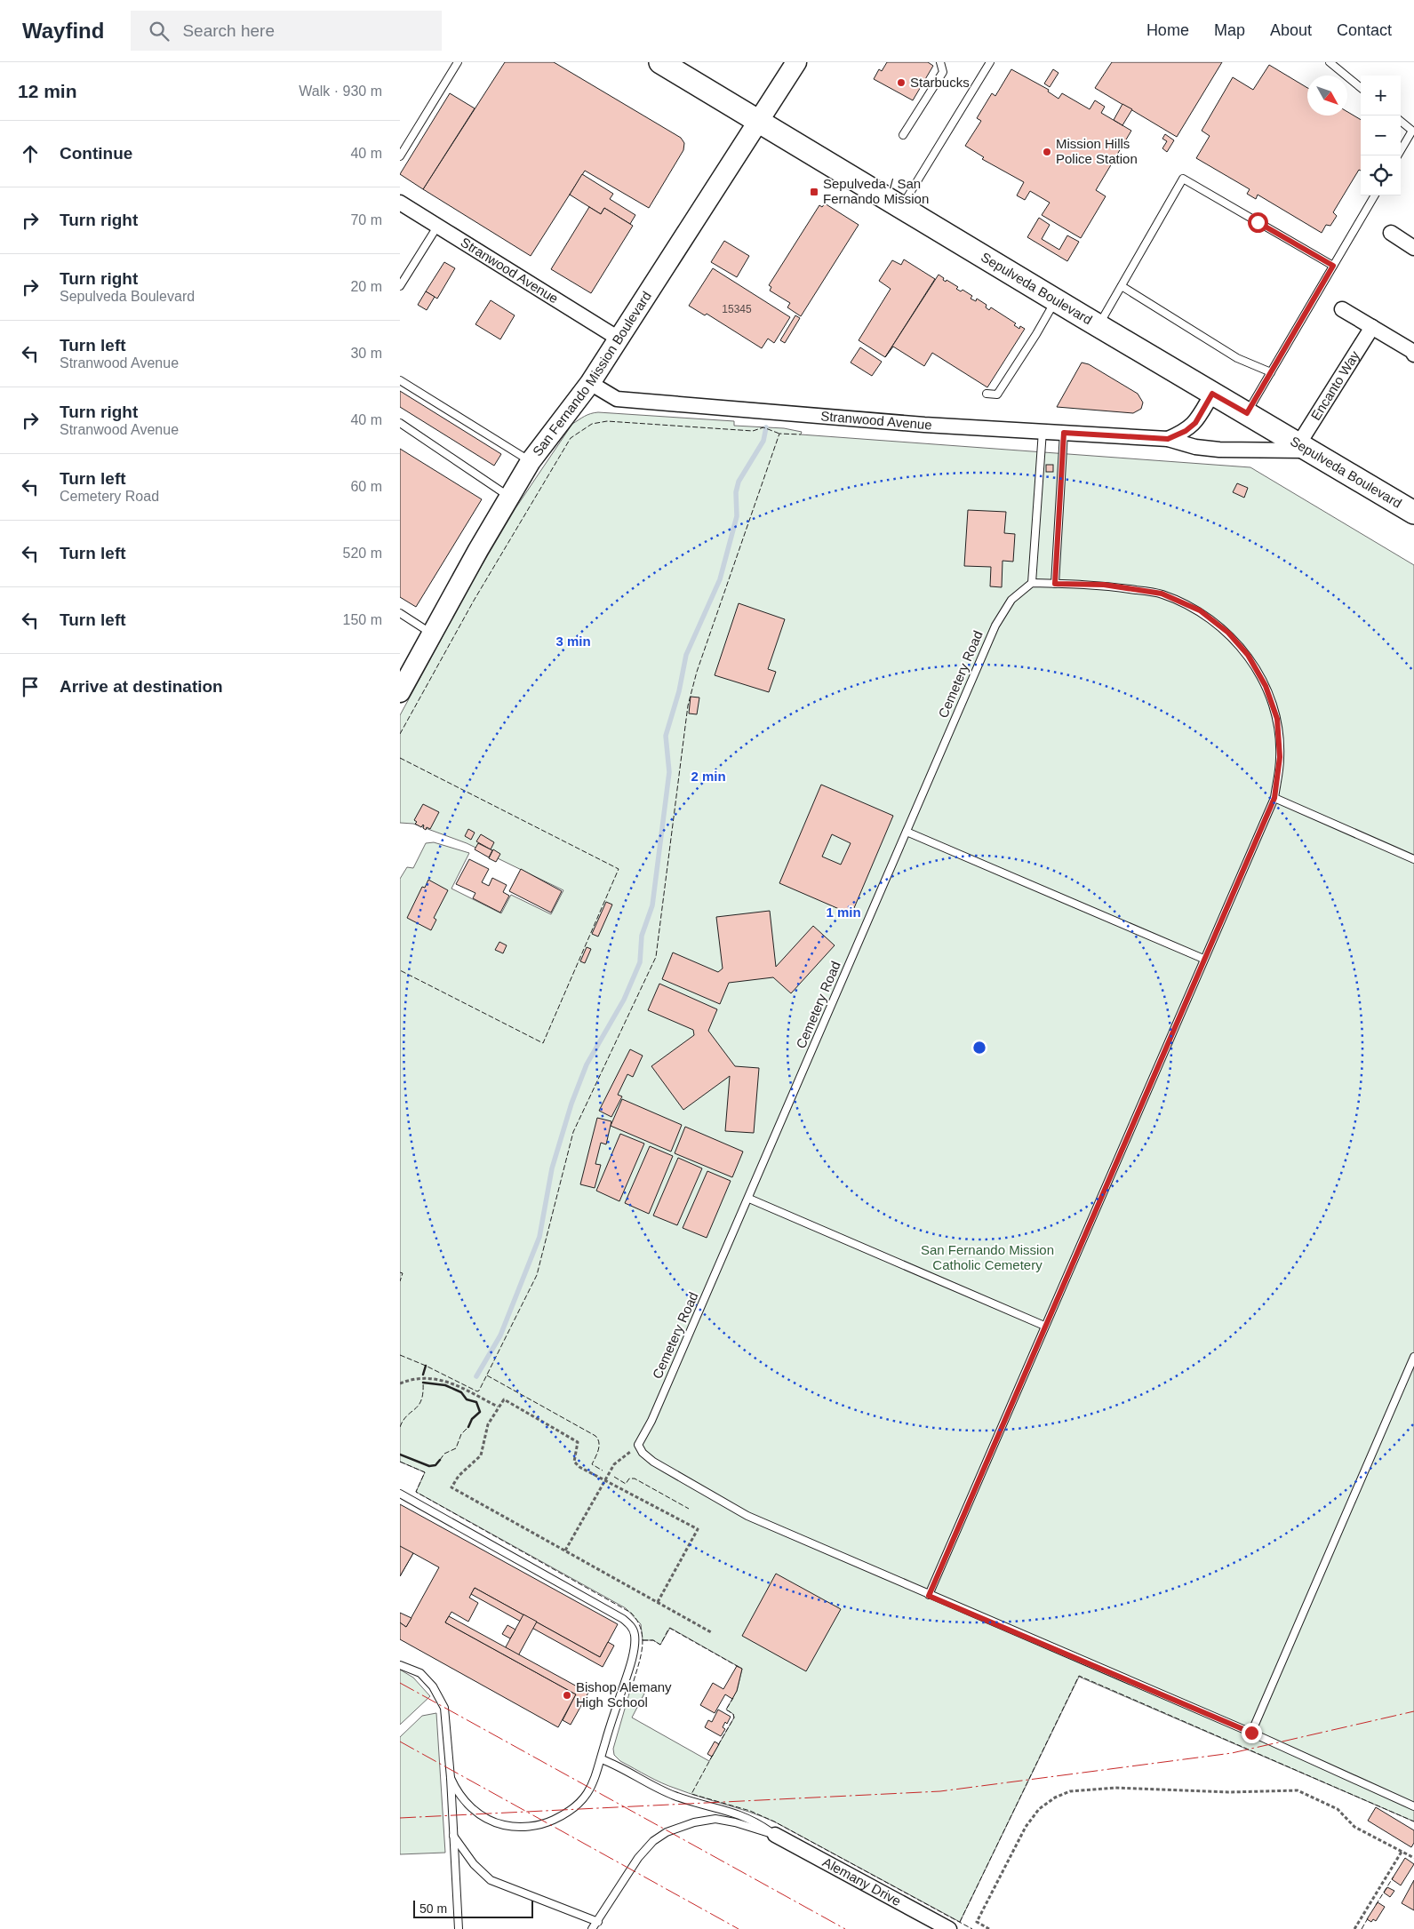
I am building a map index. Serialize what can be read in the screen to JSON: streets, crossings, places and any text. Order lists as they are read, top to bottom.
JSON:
{
  "streets": {
    "main road": ["Sepulveda Boulevard", "San Fernando Mission Boulevard"],
    "street": ["Stranwood Avenue", "Encanto Way", "Alemany Drive"],
    "lane": ["Cemetery Road"]
  },
  "crossings": [
    ["Stranwood Avenue", "Sepulveda Boulevard"],
    ["Stranwood Avenue", "San Fernando Mission Boulevard"],
    ["Stranwood Avenue", "Encanto Way"],
    ["Sepulveda Boulevard", "San Fernando Mission Boulevard"],
    ["Sepulveda Boulevard", "Encanto Way"]
  ],
  "parks": ["San Fernando Mission Catholic Cemetery"],
  "places": {
    "other": ["Starbucks", "Mission Hills Police Station", "Bishop Alemany High School"],
    "transit": ["Sepulveda / San Fernando Mission"]
  },
  "house_numbers": ["15345"],
  "scale_bar": "50 m",
  "north": "bottom right",
  "page": {
    "header": "Wayfind",
    "search": "Search here",
    "nav": [
      "Home",
      "Map",
      "About",
      "Contact"
    ],
    "heading": ["12 min", "Walk · 930 m"],
    "map_buttons": ["+", "−"],
    "list": [
      ["Continue", "40 m"],
      ["Turn right", "70 m"],
      ["Turn right", "Sepulveda Boulevard", "20 m"],
      ["Turn left", "Stranwood Avenue", "30 m"],
      ["Turn right", "Stranwood Avenue", "40 m"],
      ["Turn left", "Cemetery Road", "60 m"],
      ["Turn left", "520 m"],
      ["Turn left", "150 m"],
      "Arrive at destination"
    ],
    "scale": "50 m"
  },
  "rings": ["3 min", "2 min", "1 min"]
}
